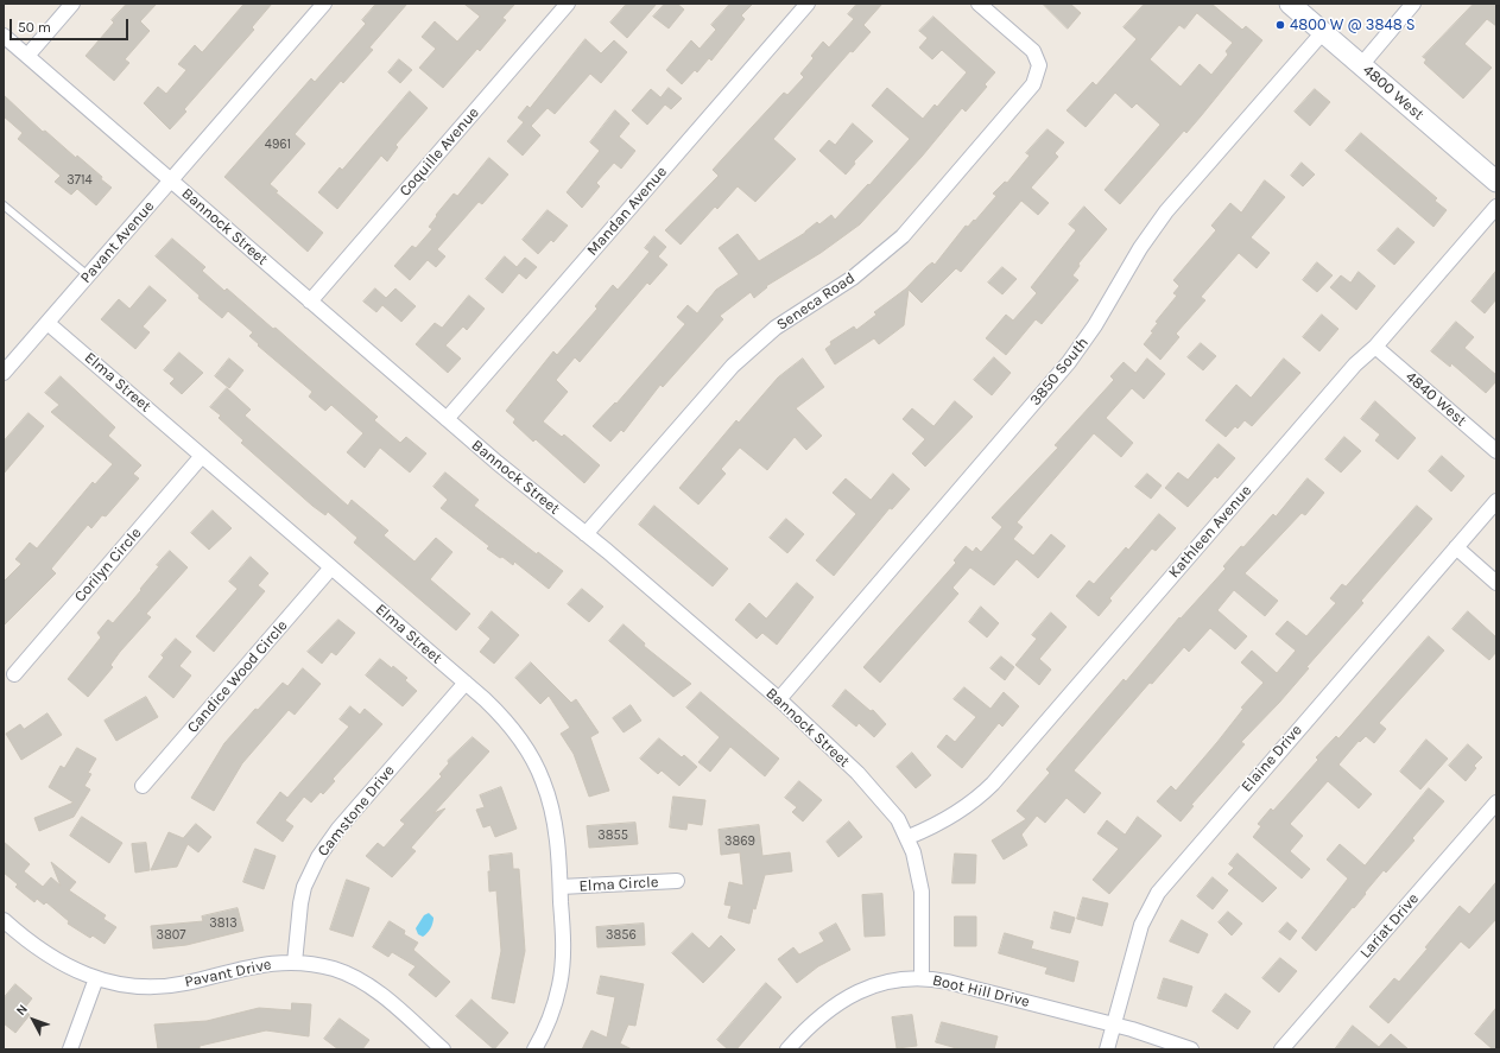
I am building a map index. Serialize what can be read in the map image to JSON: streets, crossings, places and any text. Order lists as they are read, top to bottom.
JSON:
{
  "streets": {
    "main road": ["4800 West"],
    "street": [
      "Coquille Avenue",
      "Mandan Avenue",
      "Bannock Street",
      "Pavant Avenue",
      "Seneca Road",
      "3850 South",
      "Elma Street",
      "4840 West",
      "Kathleen Avenue",
      "Corilyn Circle",
      "Candice Wood Circle",
      "Elaine Drive",
      "Camstone Drive",
      "Elma Circle",
      "Lariat Drive",
      "Pavant Drive",
      "Boot Hill Drive"
    ]
  },
  "crossings": [
    ["4800 West", "3850 South"],
    ["Coquille Avenue", "Bannock Street"],
    ["Mandan Avenue", "Bannock Street"],
    ["Bannock Street", "Pavant Avenue"],
    ["Bannock Street", "Seneca Road"],
    ["Bannock Street", "3850 South"],
    ["Bannock Street", "Kathleen Avenue"],
    ["Bannock Street", "Boot Hill Drive"],
    ["Pavant Avenue", "Elma Street"],
    ["Elma Street", "Corilyn Circle"],
    ["Elma Street", "Candice Wood Circle"],
    ["Elma Street", "Camstone Drive"],
    ["Elma Street", "Elma Circle"],
    ["4840 West", "Kathleen Avenue"],
    ["Elaine Drive", "Boot Hill Drive"],
    ["Camstone Drive", "Pavant Drive"]
  ],
  "places": ["4800 W @ 3848 S"],
  "house_numbers": [
    "4961",
    "3714",
    "3855",
    "3869",
    "3813",
    "3807",
    "3856"
  ],
  "scale_bar": "50 m",
  "north": "top left"
}
